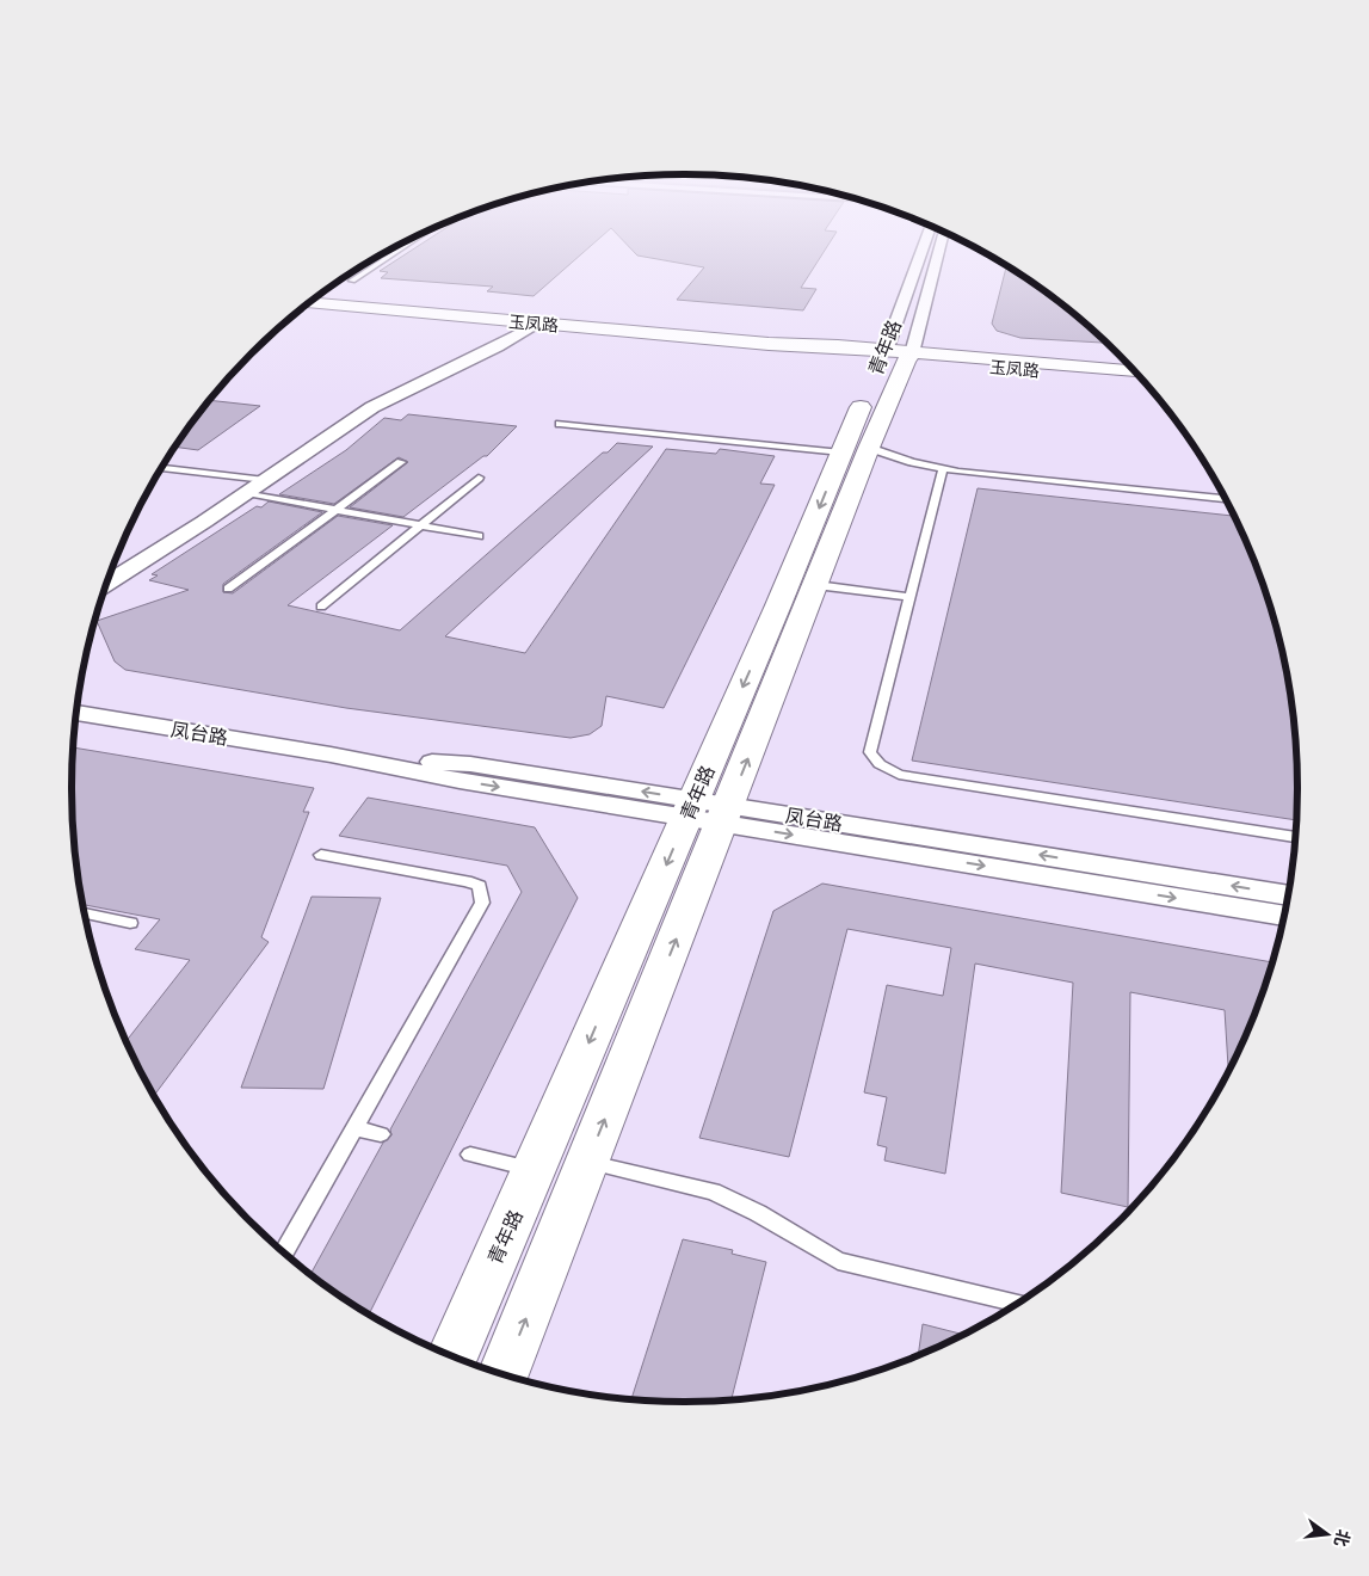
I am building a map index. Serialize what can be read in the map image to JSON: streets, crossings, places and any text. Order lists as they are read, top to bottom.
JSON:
{
  "streets": {
    "street": ["玉凤路", "青年路", "凤台路"]
  },
  "crossings": [
    ["玉凤路", "青年路"],
    ["青年路", "凤台路"]
  ],
  "north": "right"
}
